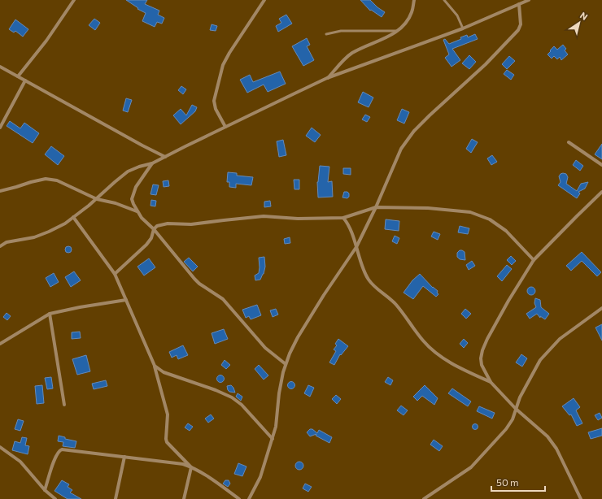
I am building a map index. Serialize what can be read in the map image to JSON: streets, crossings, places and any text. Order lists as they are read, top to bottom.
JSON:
{
  "scale_bar": "50 m",
  "north": "top right"
}
